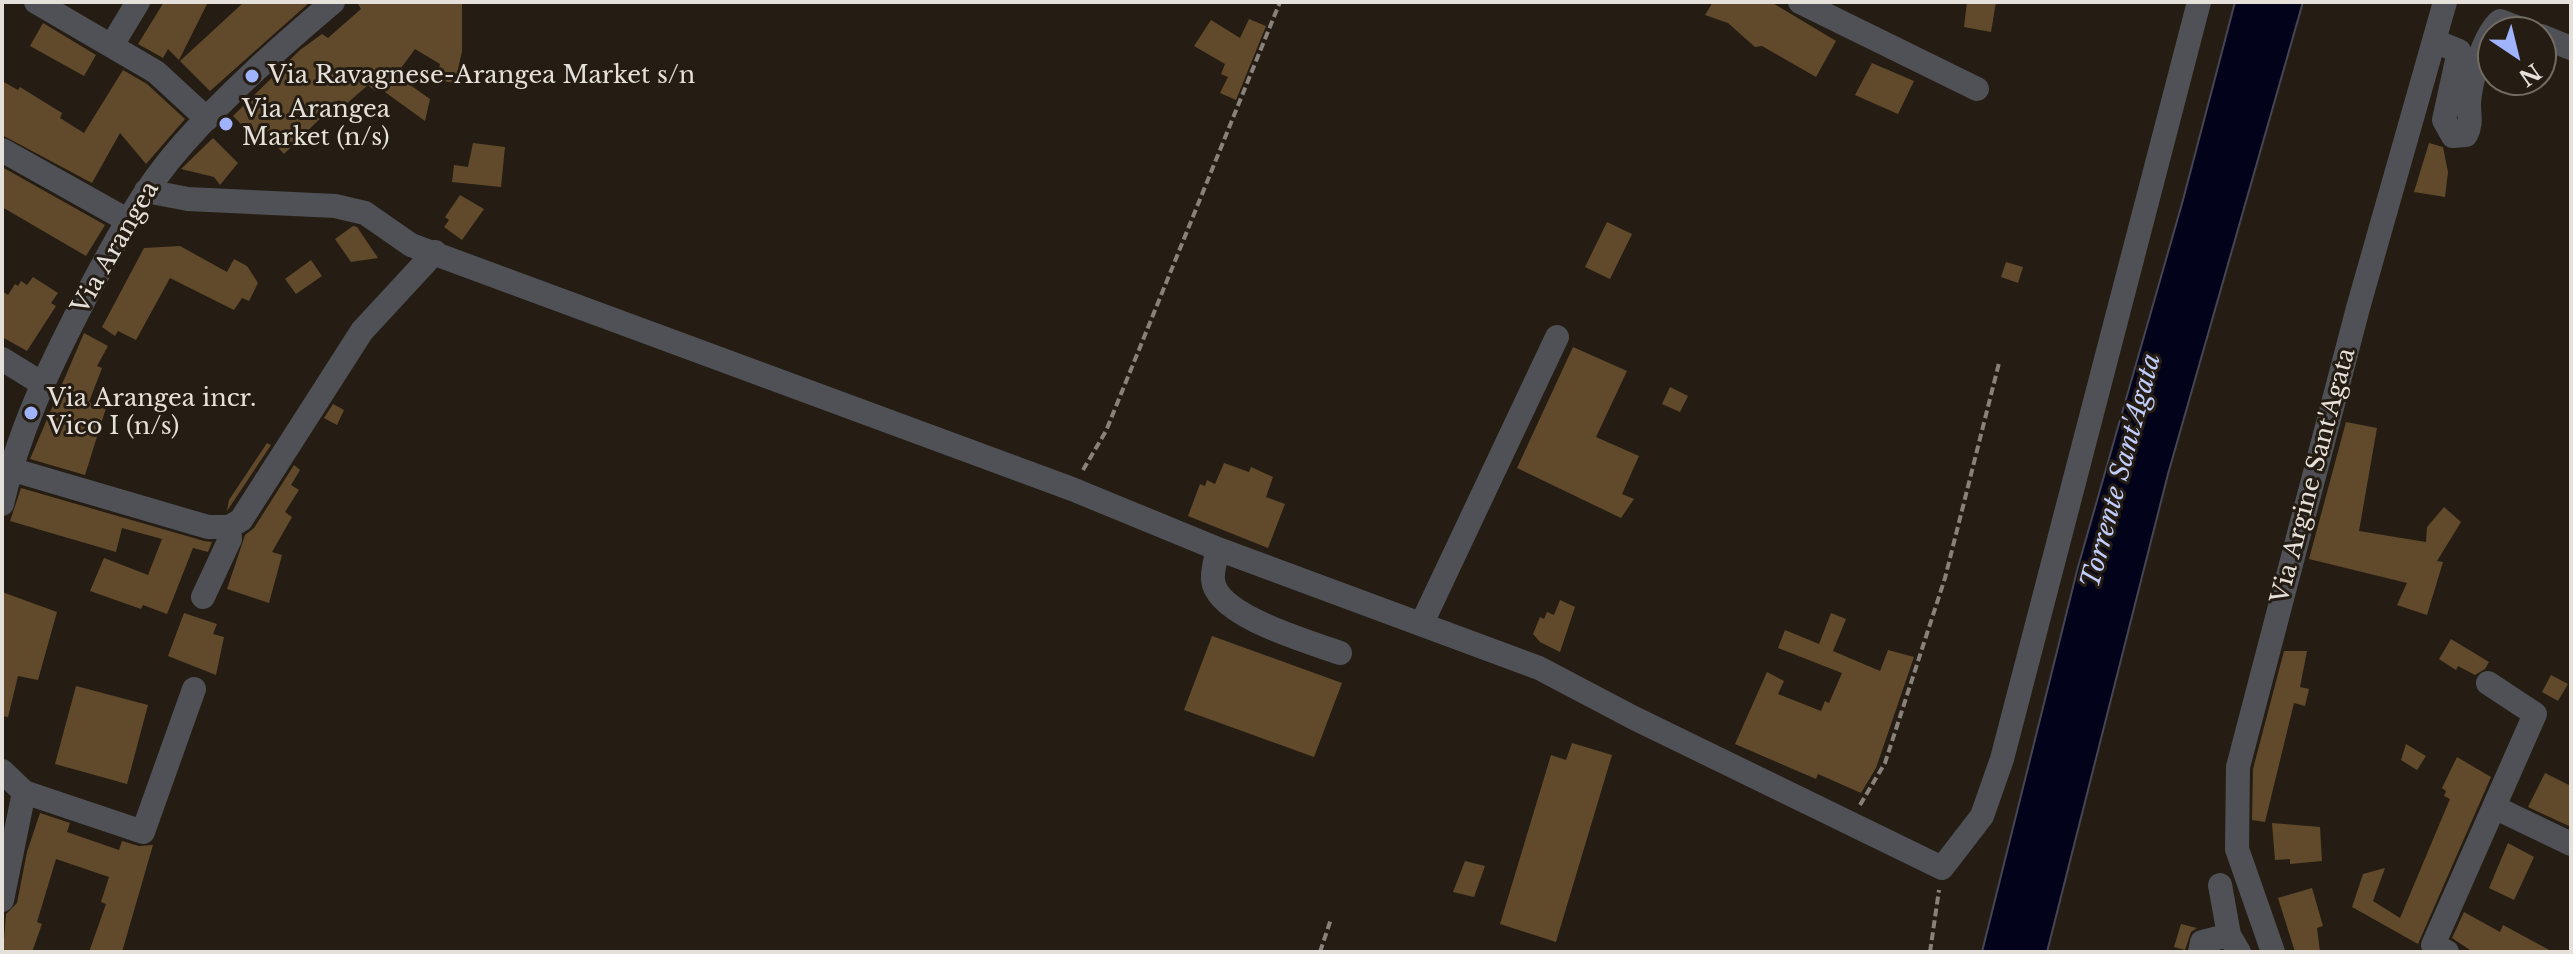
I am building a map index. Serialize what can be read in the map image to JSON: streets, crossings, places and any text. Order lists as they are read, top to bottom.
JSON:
{
  "streets": {
    "street": ["Via Arangea", "Via Argine Sant'Agata"]
  },
  "water": ["Torrente Sant'Agata"],
  "places": ["Via Ravagnese-Arangea Market s/n", "Via Arangea Market (n/s)", "Via Arangea incr. Vico I (n/s)"],
  "north": "bottom right"
}
